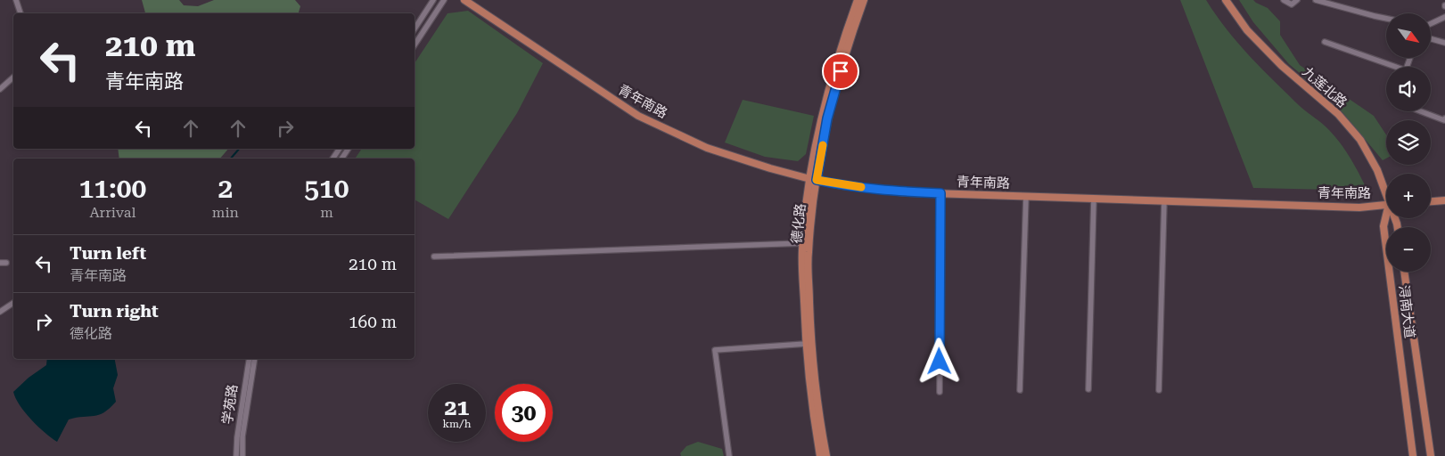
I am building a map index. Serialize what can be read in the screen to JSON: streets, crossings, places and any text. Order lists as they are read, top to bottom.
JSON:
{
  "streets": {
    "main road": [
      "九莲北路",
      "青年南路",
      "德化路",
      "浔南大道"
    ],
    "street": ["学苑路"]
  },
  "crossings": [
    ["青年南路", "德化路"]
  ],
  "north": "bottom right",
  "page": {
    "map_buttons": ["+", "−"],
    "turn": ["210 m", "青年南路"],
    "eta": [
      "11:00",
      "Arrival",
      "2",
      "min",
      "510",
      "m"
    ],
    "list": [
      {
        "name": "Turn left",
        "note": "青年南路",
        "value": "210 m"
      },
      {
        "name": "Turn right",
        "note": "德化路",
        "value": "160 m"
      }
    ],
    "speed": "21 km/h",
    "limit": "30"
  }
}
